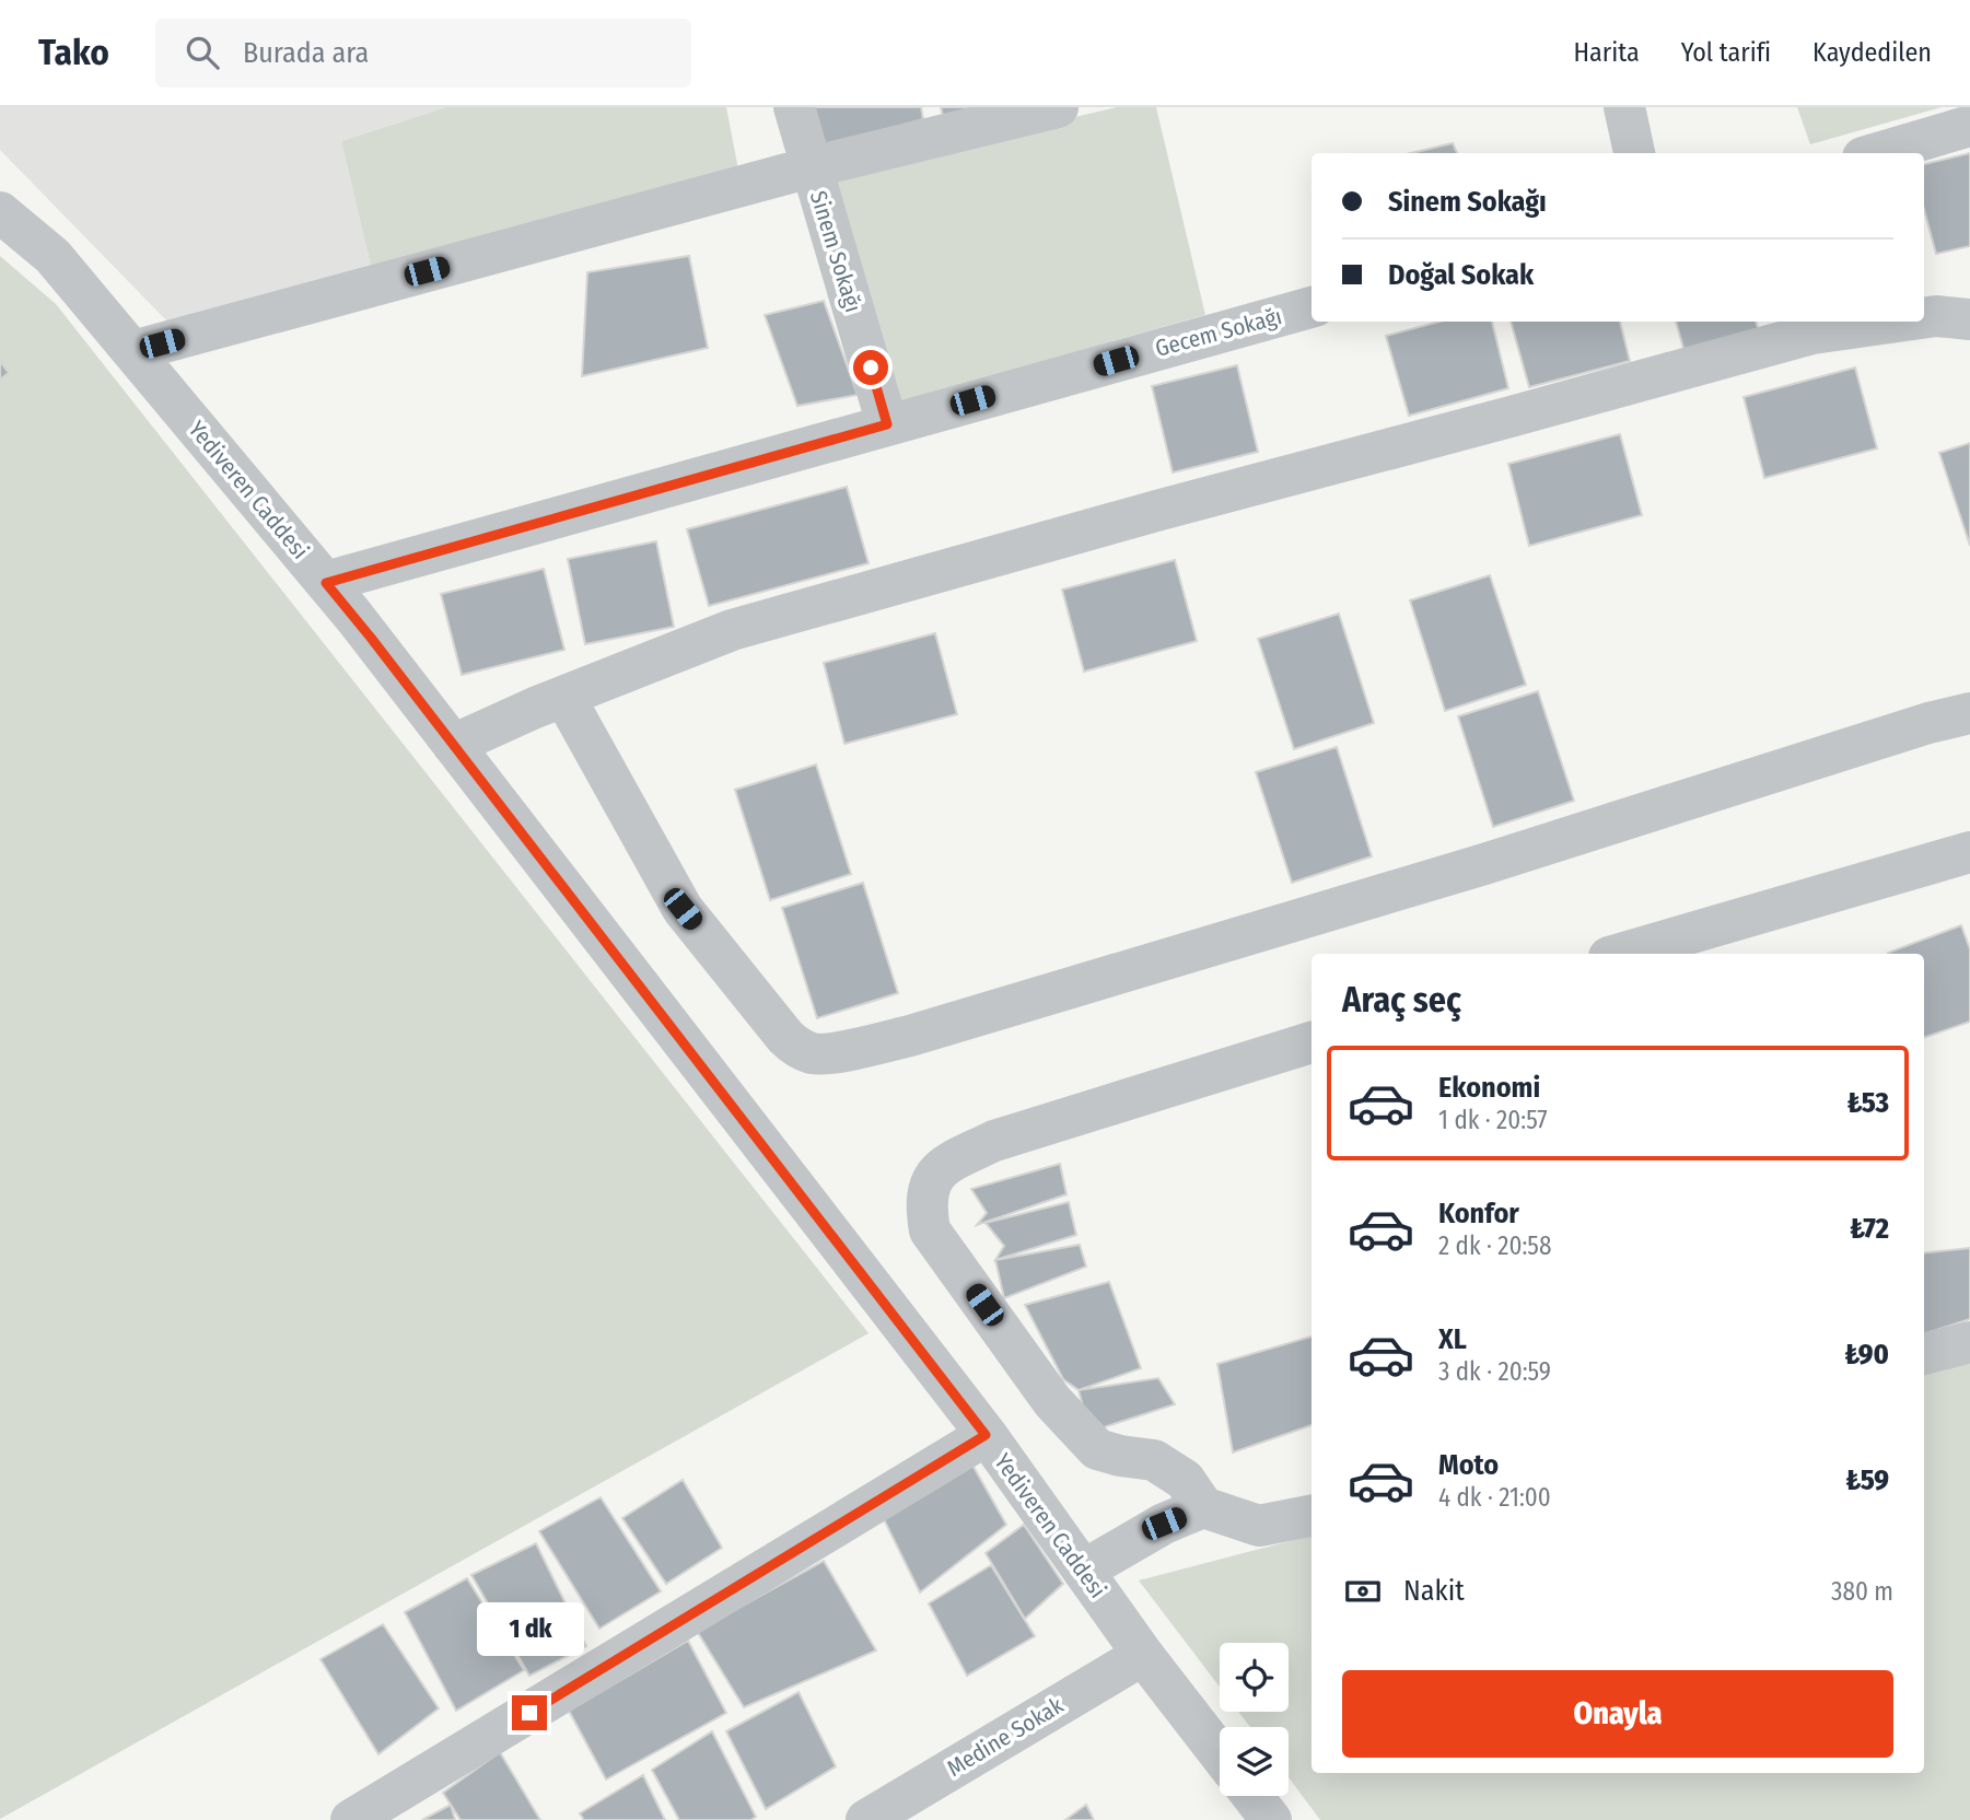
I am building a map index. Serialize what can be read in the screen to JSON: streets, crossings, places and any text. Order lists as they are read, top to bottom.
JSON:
{
  "streets": {
    "street": [
      "Sinem Sokağı",
      "Gecem Sokağı",
      "Yediveren Caddesi",
      "Medine Sokak"
    ]
  },
  "crossings": [
    ["Sinem Sokağı", "Gecem Sokağı"],
    ["Gecem Sokağı", "Yediveren Caddesi"],
    ["Yediveren Caddesi", "Medine Sokak"]
  ],
  "page": {
    "header": "Tako",
    "search": "Burada ara",
    "nav": ["Harita", "Yol tarifi", "Kaydedilen"],
    "banner": ["Sinem Sokağı", "Doğal Sokak"],
    "heading": "Araç seç",
    "list": [
      {
        "name": "Ekonomi",
        "note": "1 dk · 20:57",
        "value": "₺53"
      },
      {
        "name": "Konfor",
        "note": "2 dk · 20:58",
        "value": "₺72"
      },
      {
        "name": "XL",
        "note": "3 dk · 20:59",
        "value": "₺90"
      },
      {
        "name": "Moto",
        "note": "4 dk · 21:00",
        "value": "₺59"
      }
    ],
    "pay": ["Nakit", "380 m"],
    "bubble": "1 dk",
    "buttons": "Onayla"
  }
}
